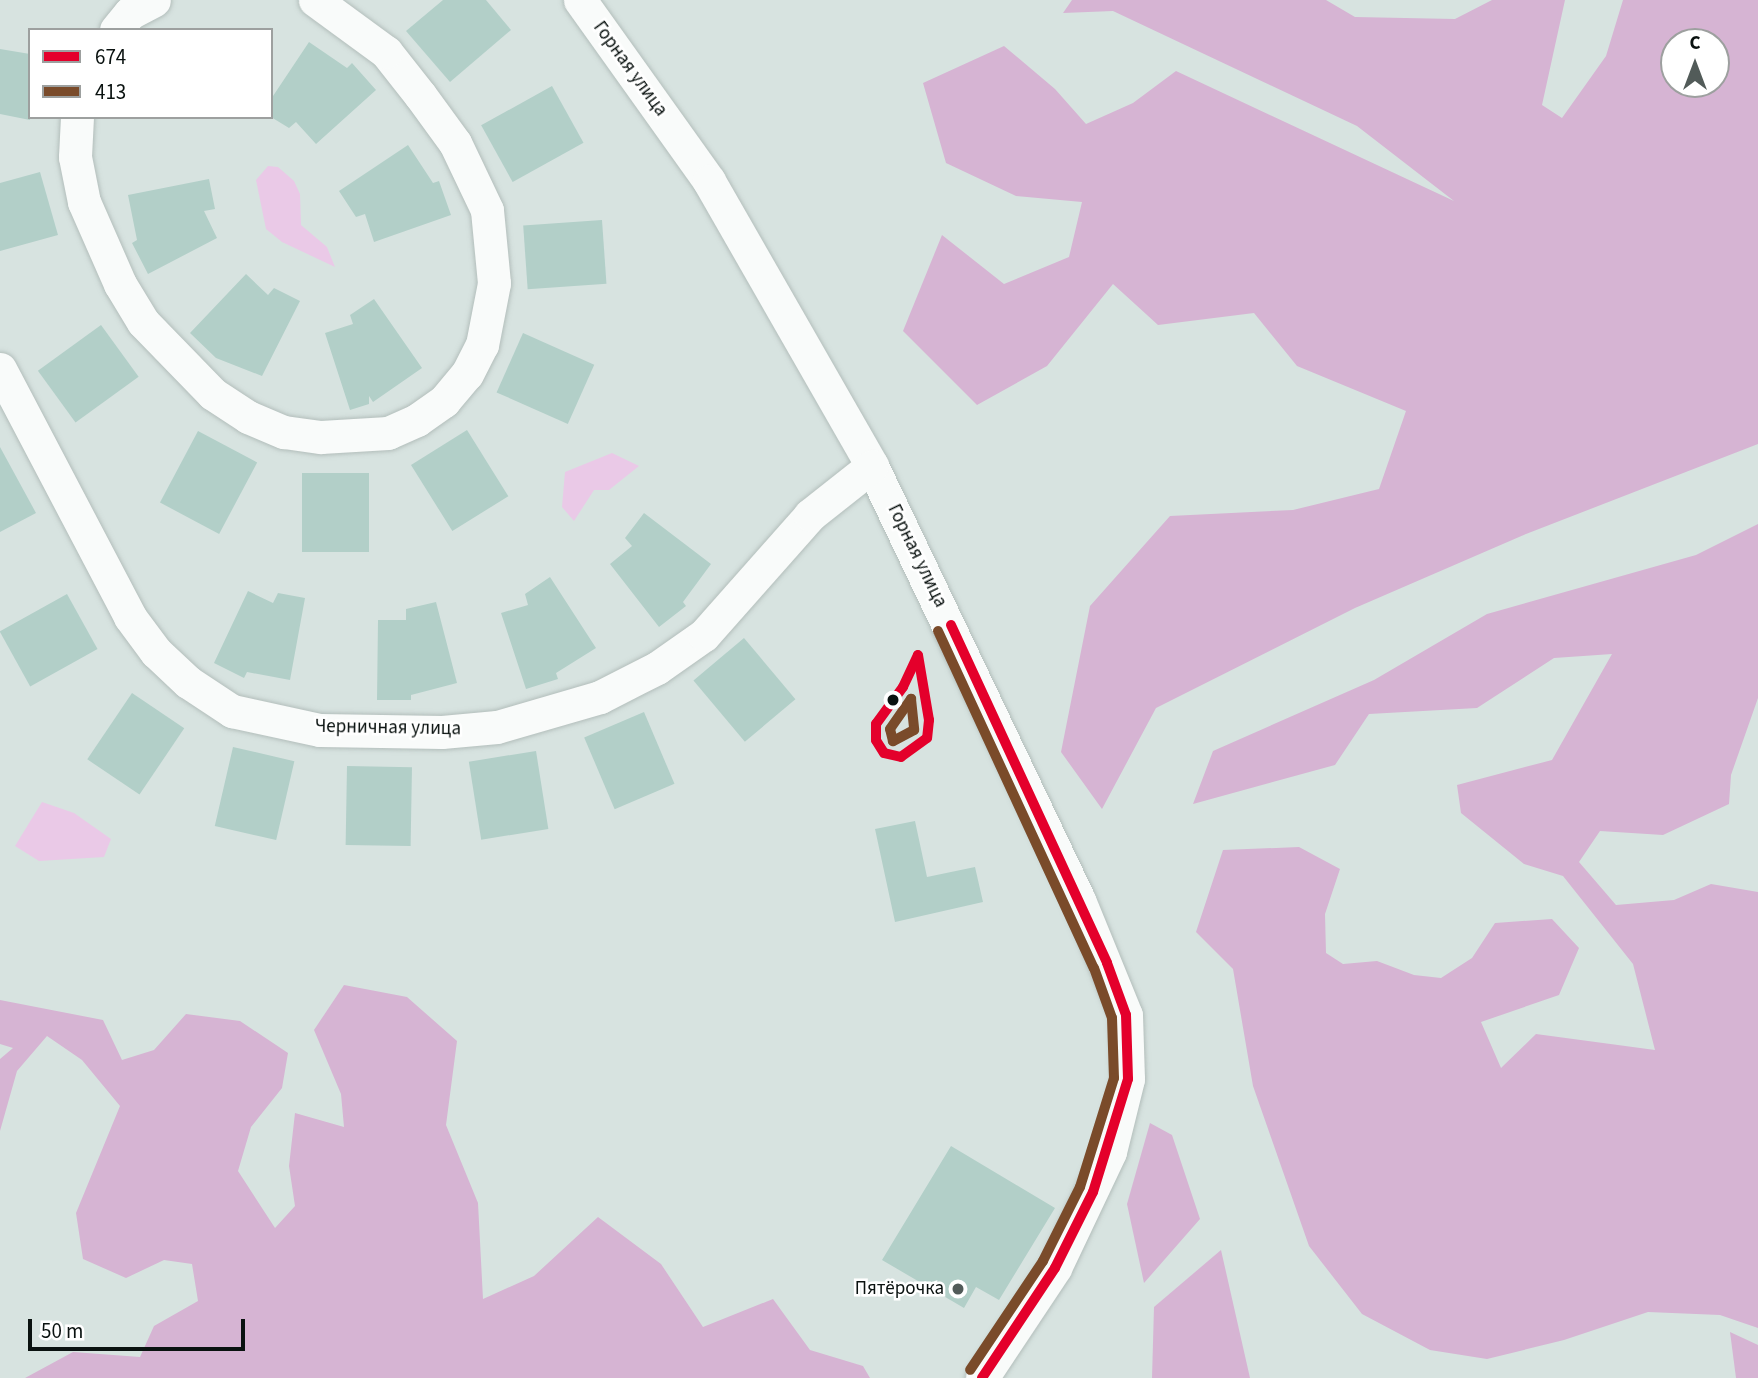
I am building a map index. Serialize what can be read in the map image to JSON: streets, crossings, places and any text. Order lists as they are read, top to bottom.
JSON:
{
  "streets": {
    "street": ["Горная улица", "Черничная улица"]
  },
  "crossings": [
    ["Горная улица", "Черничная улица"]
  ],
  "places": ["Пятёрочка"],
  "lines": ["transit line 674", "transit line 413"],
  "legend": ["674", "413"],
  "scale_bar": "50 m",
  "north": "top"
}
